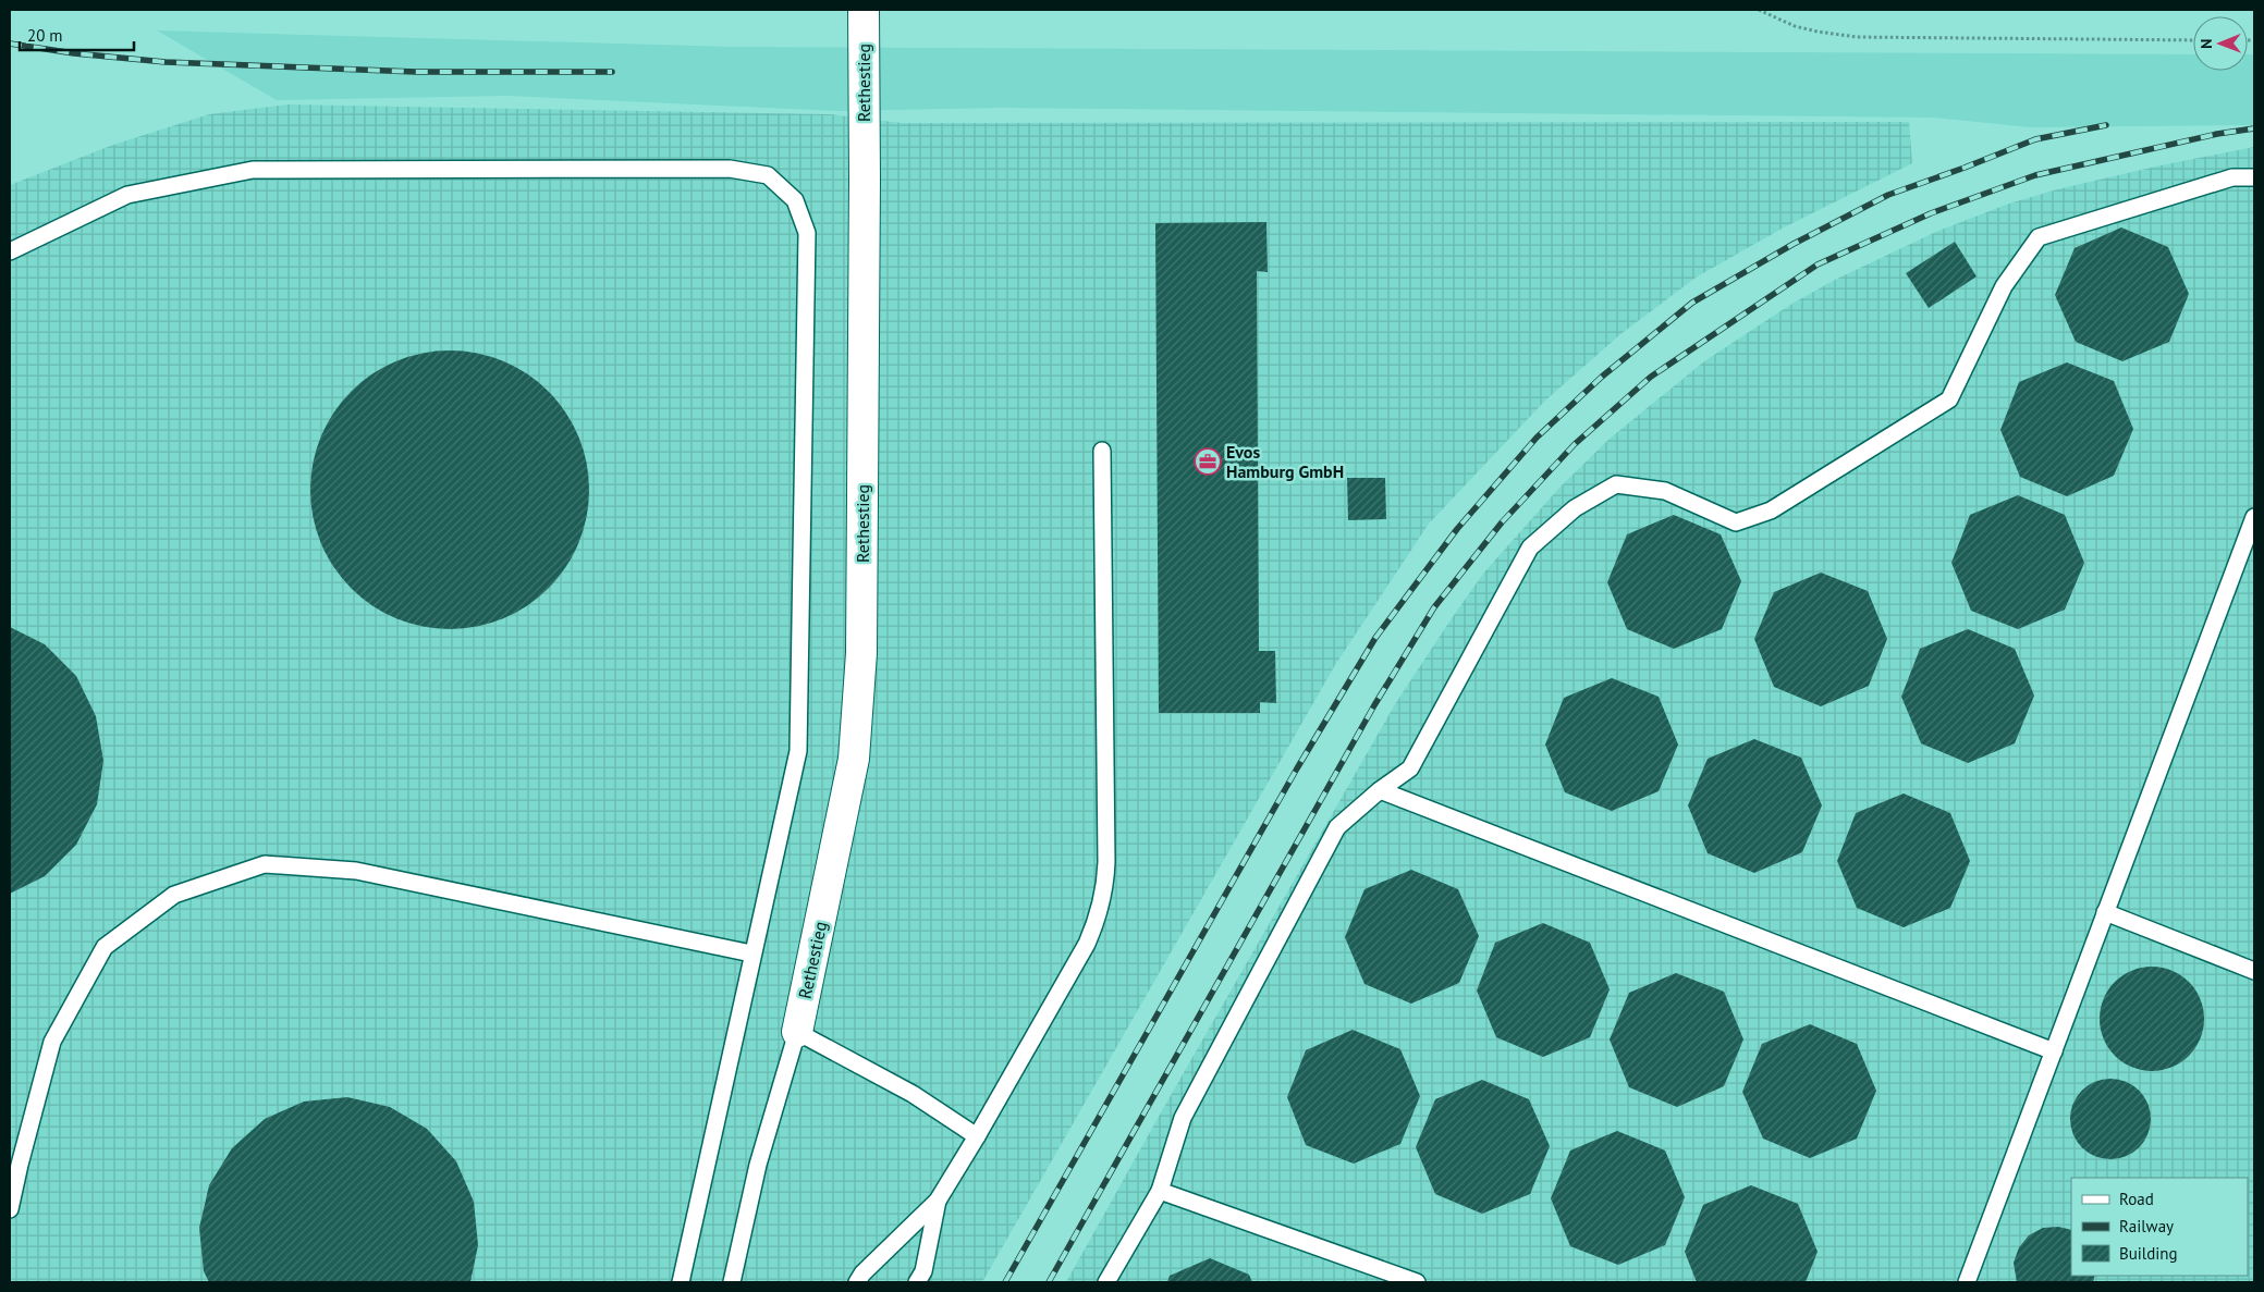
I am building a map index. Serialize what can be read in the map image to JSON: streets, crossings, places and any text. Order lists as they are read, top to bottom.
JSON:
{
  "streets": {
    "street": ["Rethestieg"]
  },
  "places": {
    "office": ["Evos Hamburg GmbH"]
  },
  "legend": ["Road", "Railway", "Building"],
  "scale_bar": "20 m",
  "north": "left"
}
